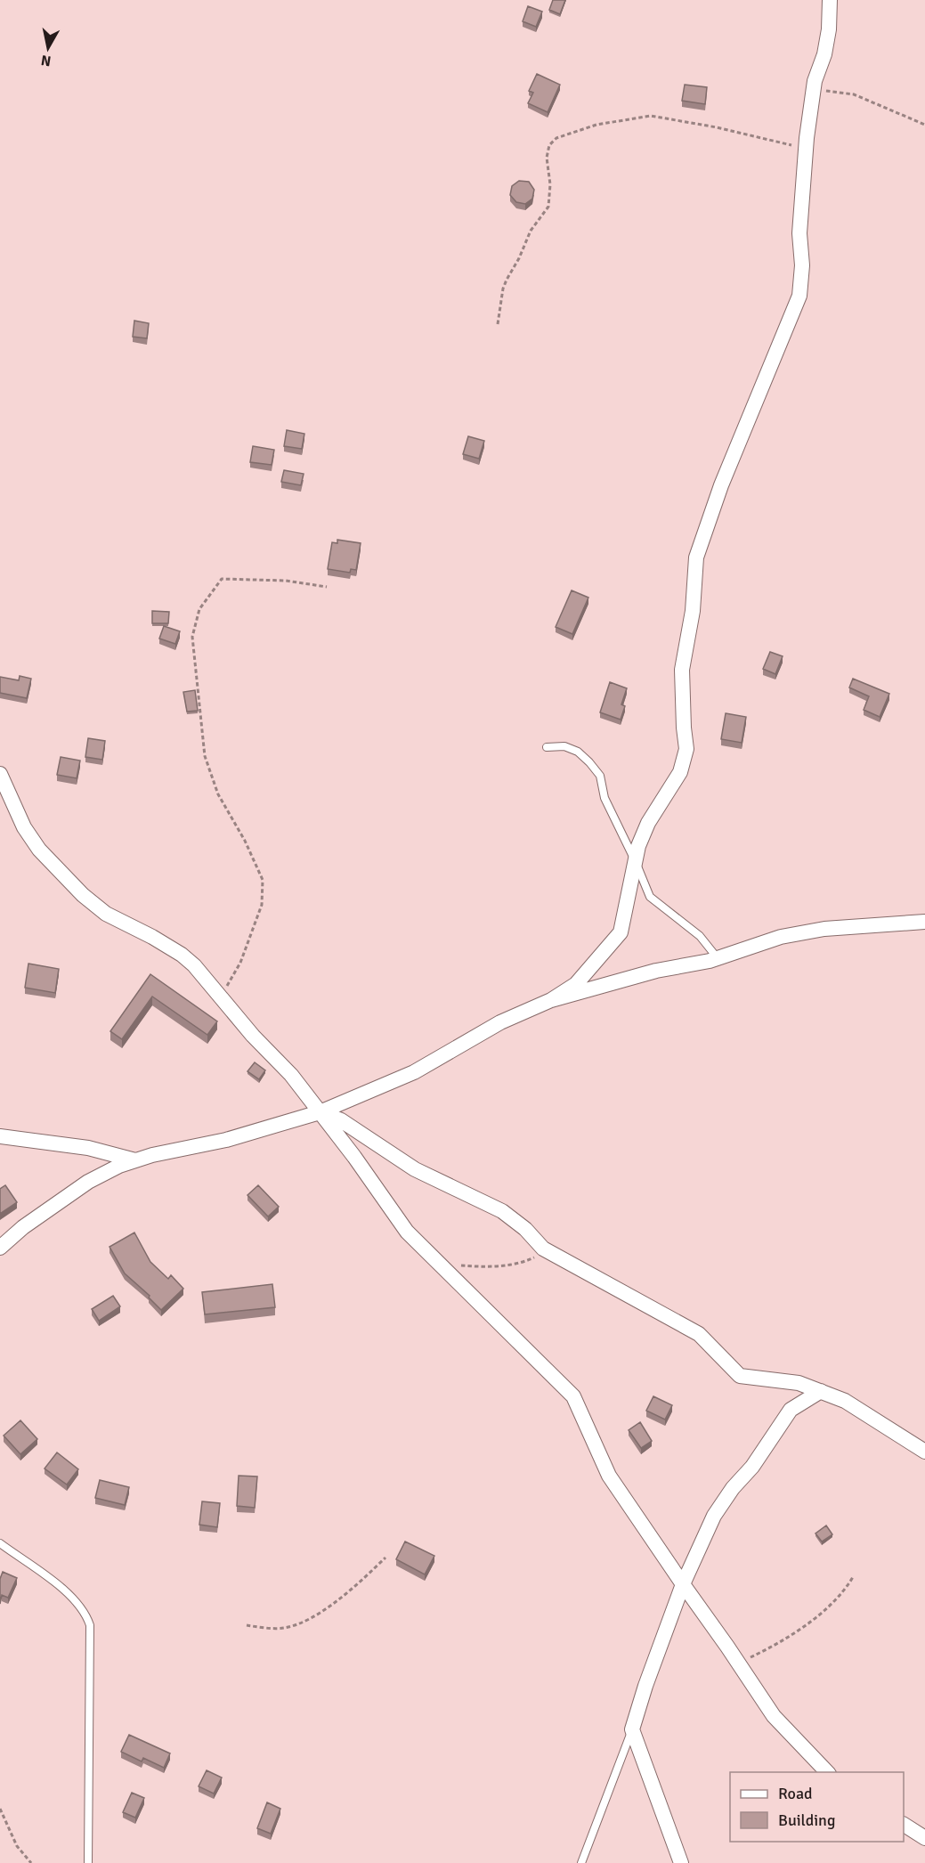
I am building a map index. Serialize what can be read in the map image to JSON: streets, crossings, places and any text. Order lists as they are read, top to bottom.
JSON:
{
  "legend": ["Road", "Building"],
  "north": "bottom"
}
